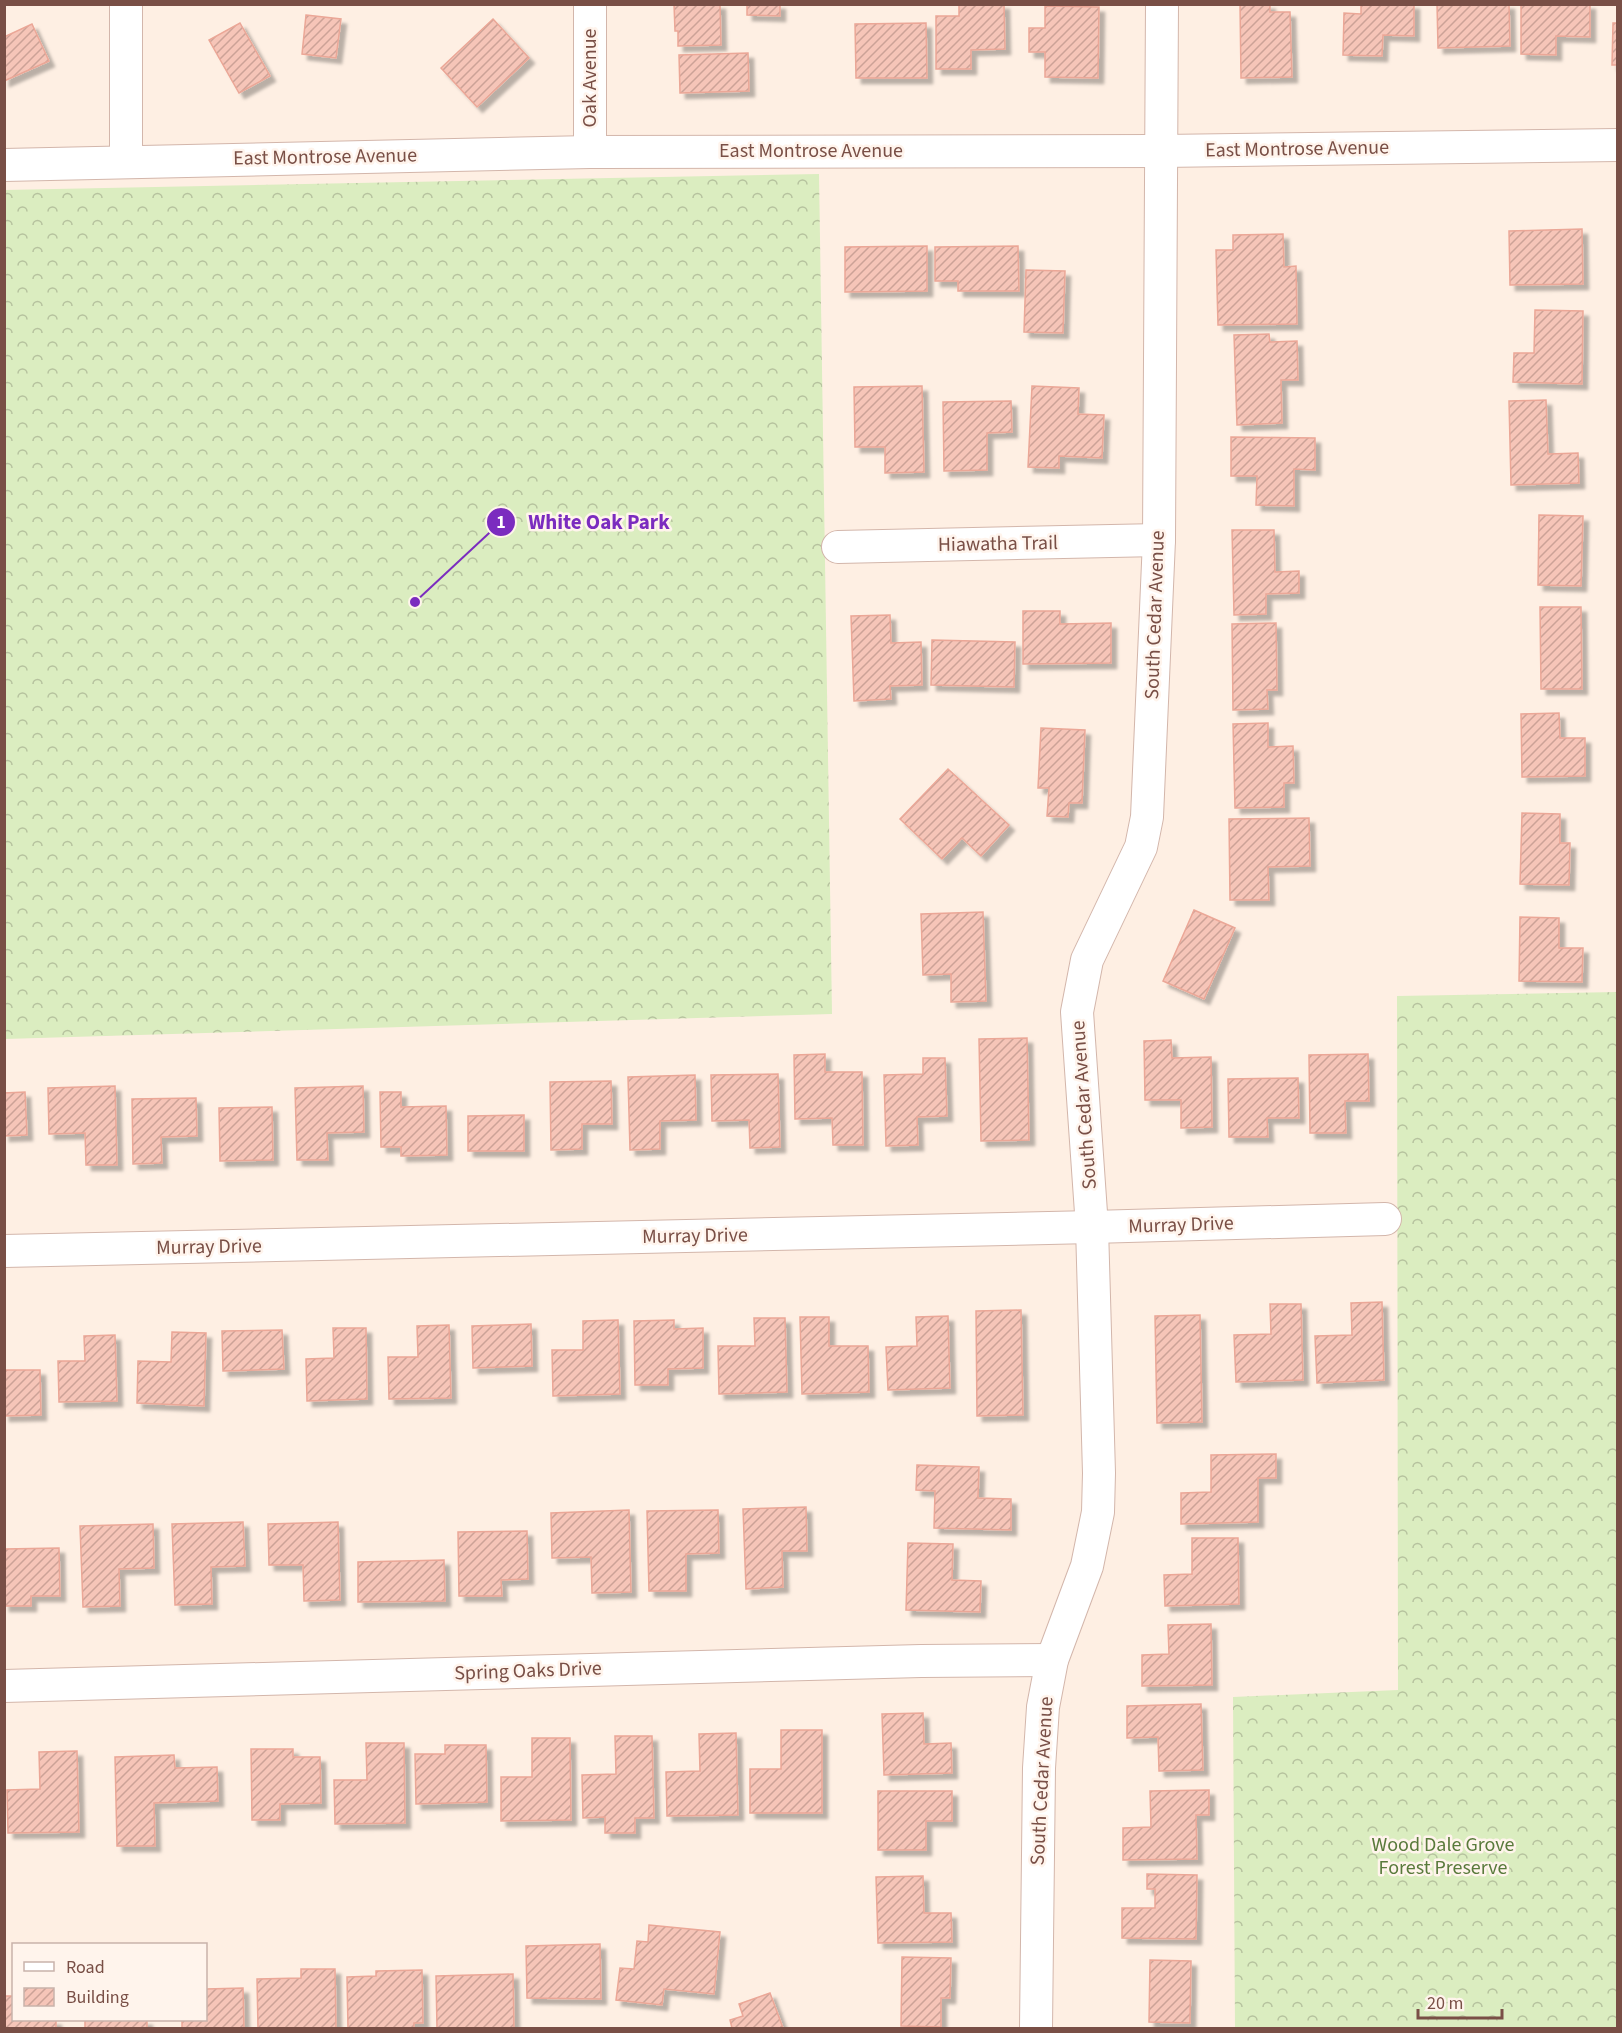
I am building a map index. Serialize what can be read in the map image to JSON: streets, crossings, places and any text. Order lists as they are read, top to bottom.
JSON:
{
  "streets": {
    "street": [
      "Oak Avenue",
      "East Montrose Avenue",
      "Hiawatha Trail",
      "South Cedar Avenue",
      "Murray Drive",
      "Spring Oaks Drive"
    ]
  },
  "crossings": [
    ["Oak Avenue", "East Montrose Avenue"],
    ["East Montrose Avenue", "South Cedar Avenue"],
    ["Hiawatha Trail", "South Cedar Avenue"],
    ["South Cedar Avenue", "Murray Drive"],
    ["South Cedar Avenue", "Spring Oaks Drive"]
  ],
  "parks": ["Wood Dale Grove Forest Preserve"],
  "places": ["White Oak Park"],
  "legend": ["Road", "Building"],
  "scale_bar": "20 m"
}
